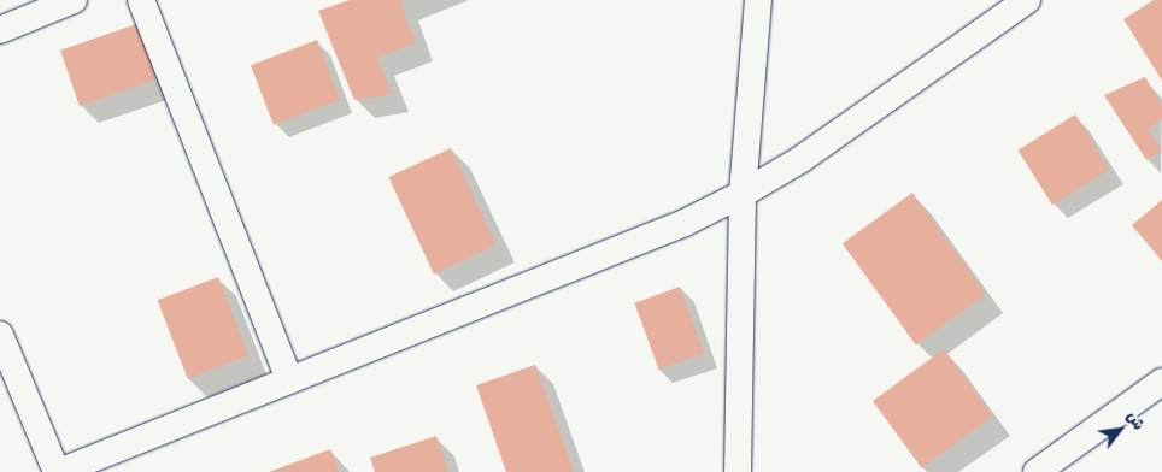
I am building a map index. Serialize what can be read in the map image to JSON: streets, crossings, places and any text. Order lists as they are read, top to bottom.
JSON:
{
  "north": "top right"
}
